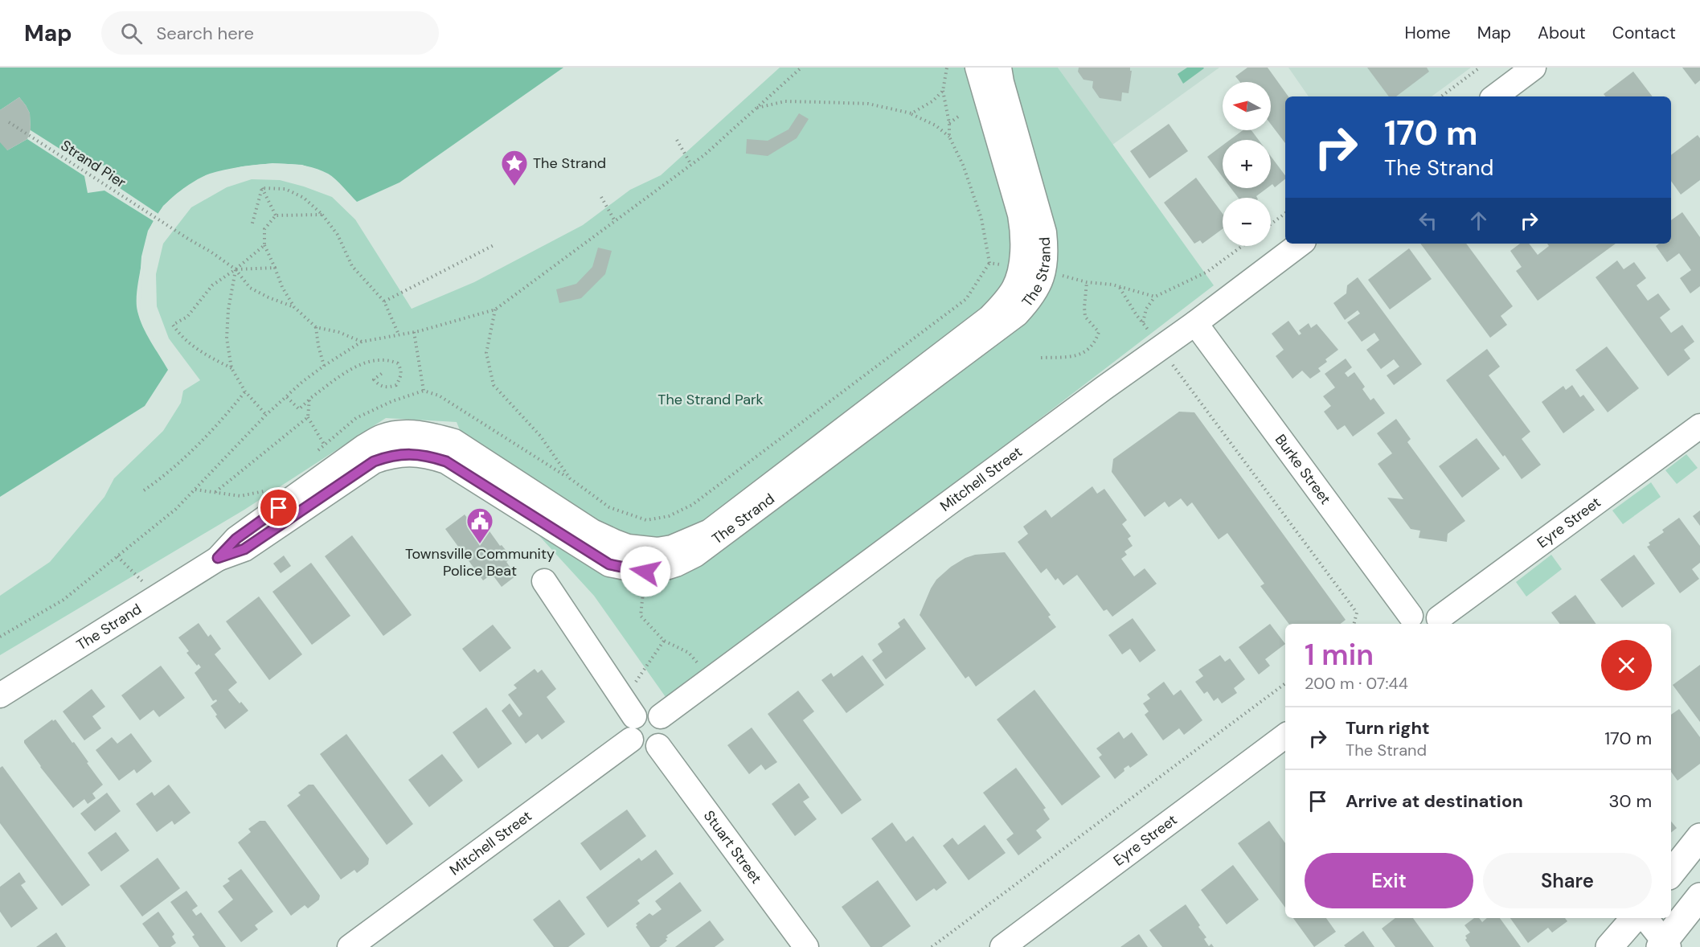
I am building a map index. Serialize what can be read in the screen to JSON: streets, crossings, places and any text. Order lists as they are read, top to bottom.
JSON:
{
  "streets": {
    "street": [
      "The Strand",
      "Burke Street",
      "Mitchell Street",
      "Eyre Street",
      "Stuart Street"
    ],
    "path": ["Strand Pier"]
  },
  "crossings": [
    ["Burke Street", "Mitchell Street"],
    ["Mitchell Street", "Stuart Street"]
  ],
  "parks": ["The Strand Park"],
  "places": {
    "place": ["The Strand"],
    "public building": ["Townsville Community Police Beat"]
  },
  "north": "left",
  "page": {
    "header": "Map",
    "search": "Search here",
    "nav": [
      "Home",
      "Map",
      "About",
      "Contact"
    ],
    "map_buttons": ["+", "−"],
    "turn": ["170 m", "The Strand"],
    "heading": ["1 min", "200 m · 07:44"],
    "list": [
      {
        "name": "Turn right",
        "note": "The Strand",
        "value": "170 m"
      },
      {
        "name": "Arrive at destination",
        "value": "30 m"
      }
    ],
    "buttons": ["Exit", "Share"]
  }
}
